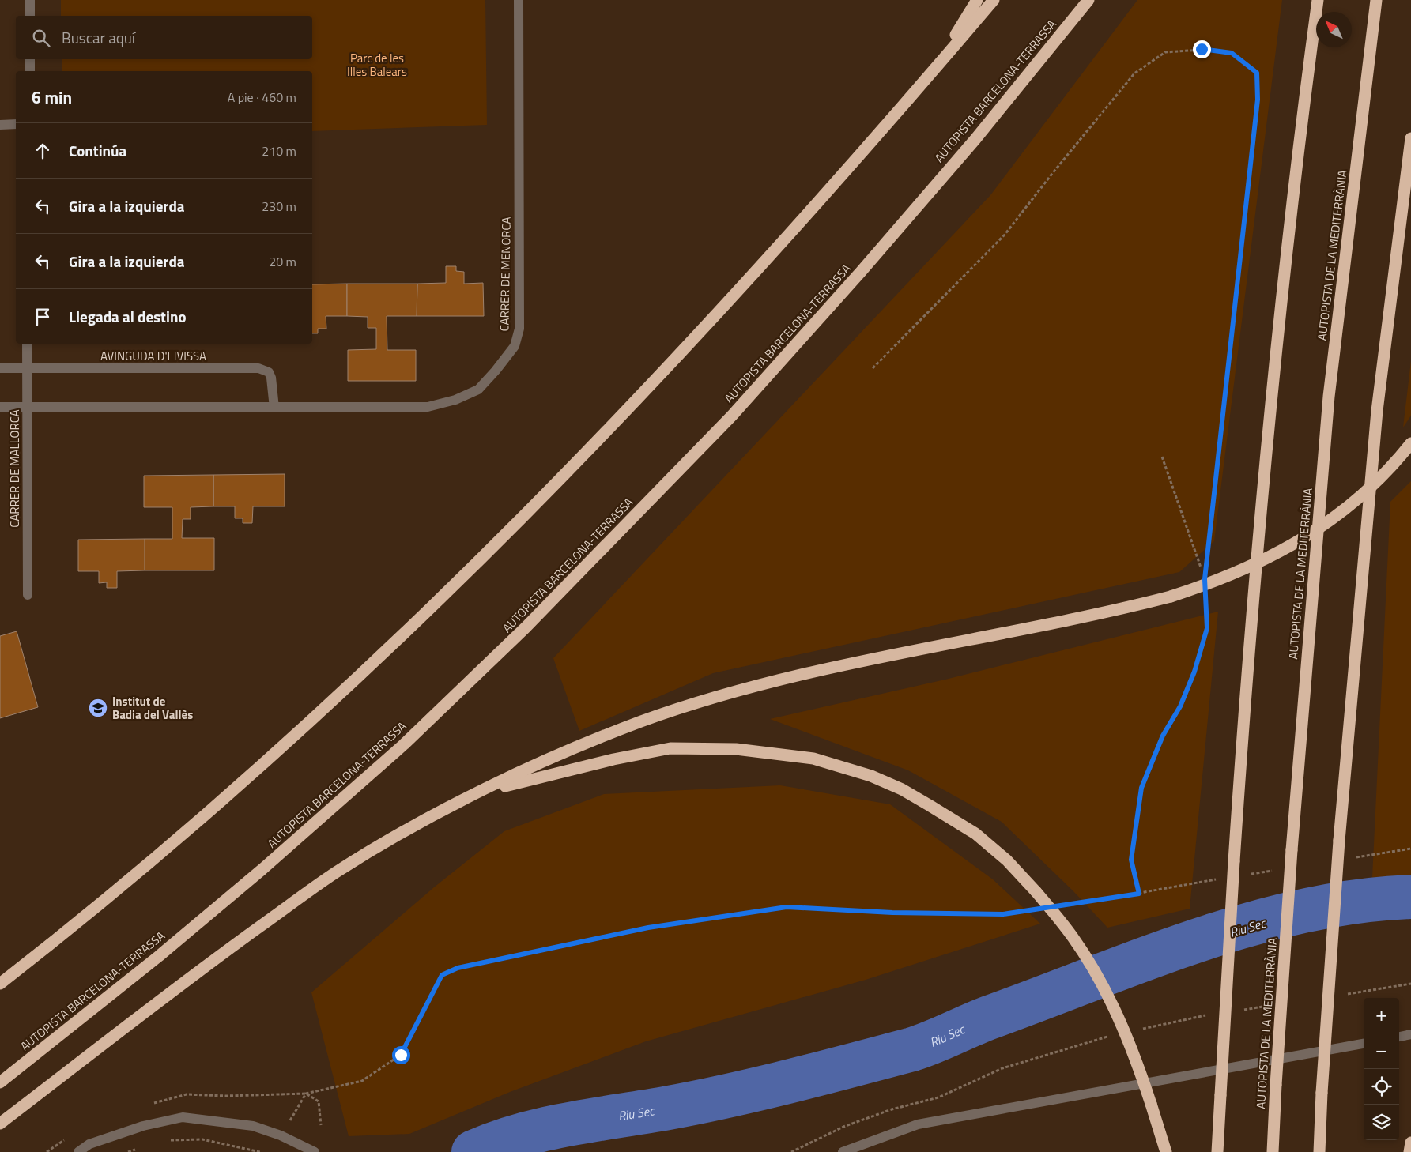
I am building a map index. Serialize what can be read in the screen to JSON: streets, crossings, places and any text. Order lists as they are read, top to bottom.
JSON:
{
  "streets": {
    "highway": ["AUTOPISTA BARCELONA-TERRASSA", "AUTOPISTA DE LA MEDITERRÀNIA"],
    "street": ["CARRER DE MENORCA", "AVINGUDA D'EIVISSA", "CARRER DE MALLORCA"]
  },
  "crossings": [
    ["CARRER DE MENORCA", "AVINGUDA D'EIVISSA"],
    ["CARRER DE MENORCA", "CARRER DE MALLORCA"],
    ["AVINGUDA D'EIVISSA", "CARRER DE MALLORCA"]
  ],
  "water": ["Riu Sec"],
  "parks": ["Parc de les Illes Balears"],
  "places": {
    "school or university": ["Institut de Badia del Vallès"]
  },
  "north": "top left",
  "page": {
    "search": "Buscar aquí",
    "heading": ["6 min", "A pie · 460 m"],
    "list": [
      ["Continúa", "210 m"],
      ["Gira a la izquierda", "230 m"],
      ["Gira a la izquierda", "20 m"],
      "Llegada al destino"
    ],
    "map_buttons": ["+", "−"]
  }
}
